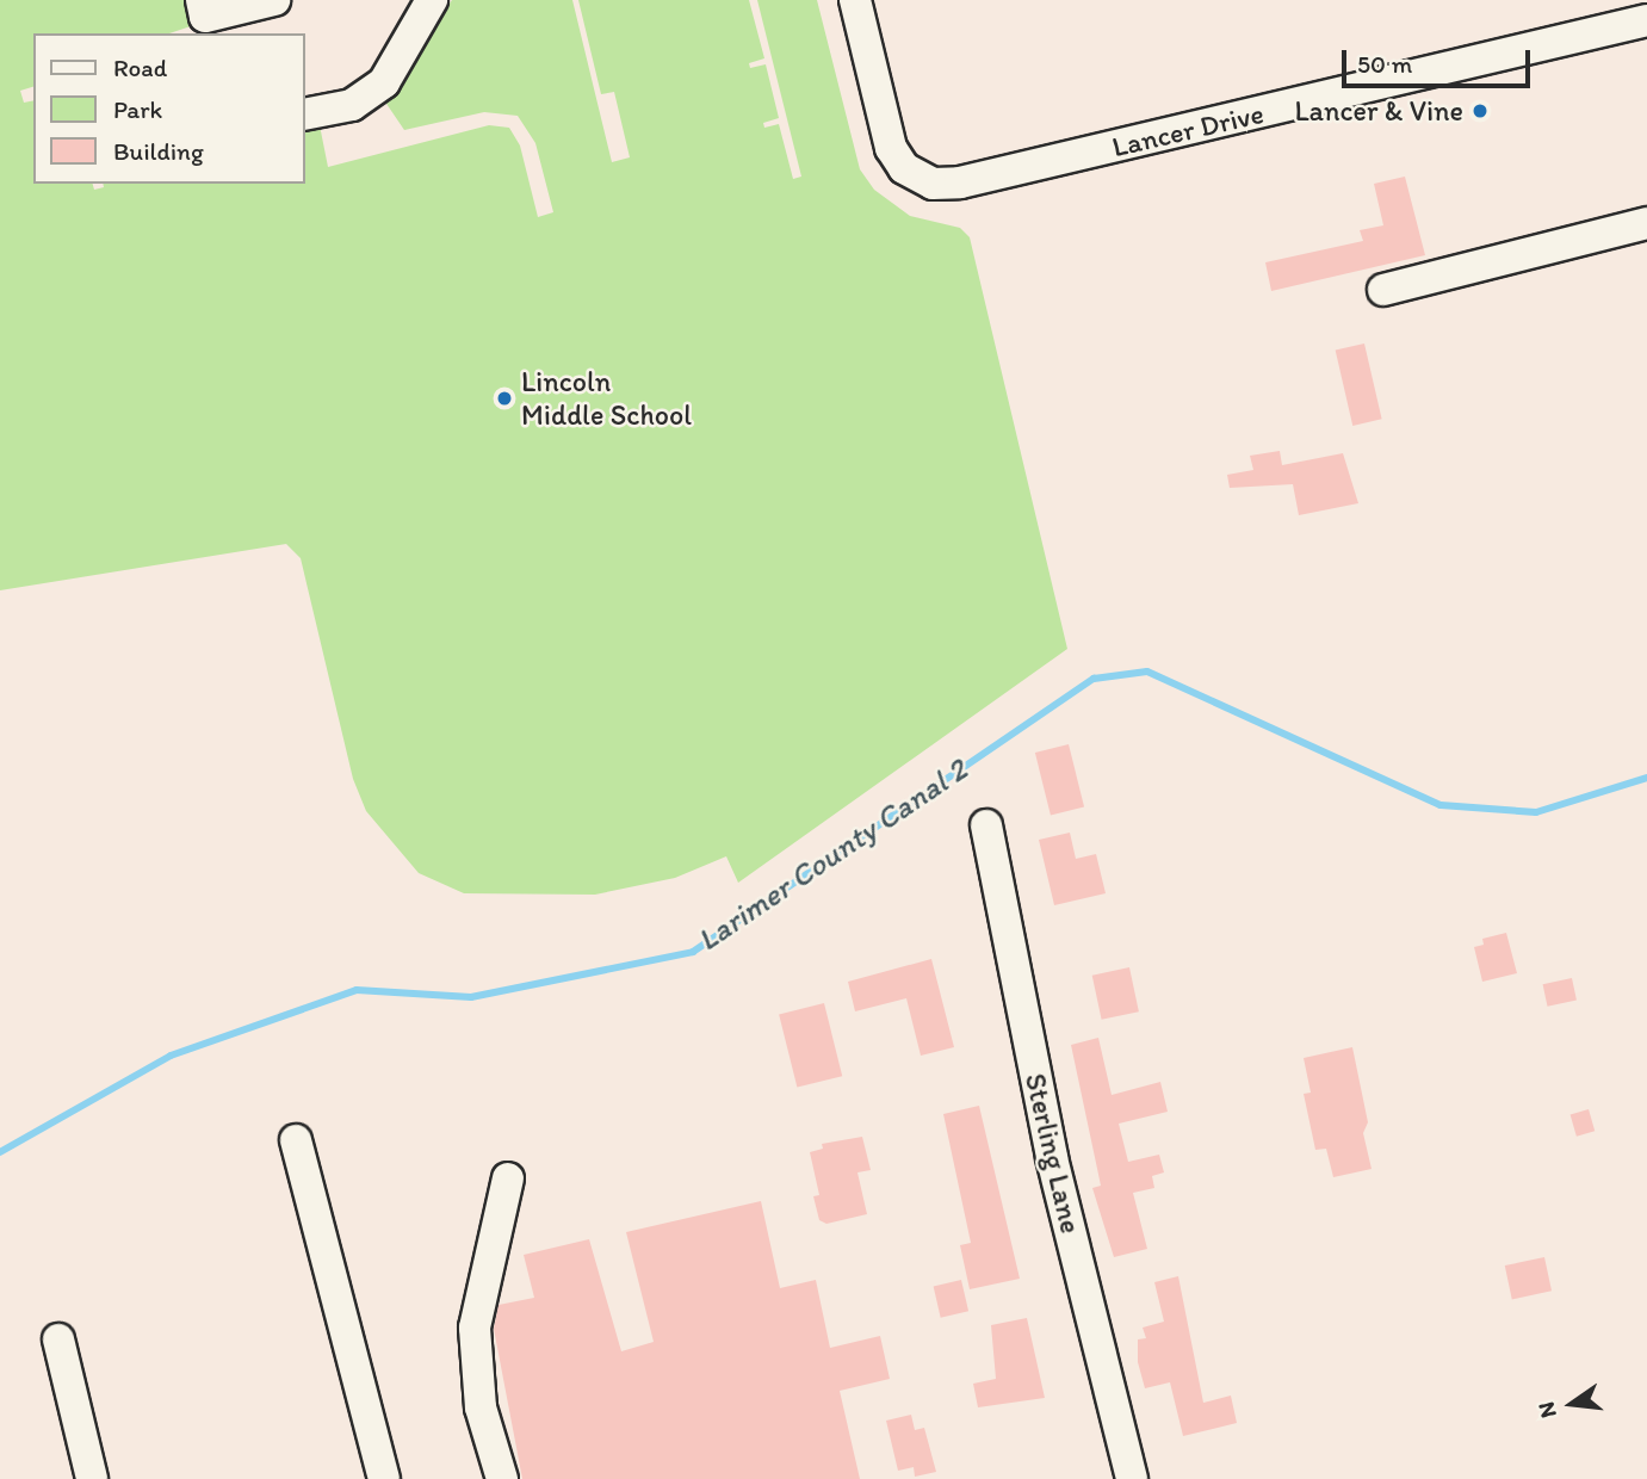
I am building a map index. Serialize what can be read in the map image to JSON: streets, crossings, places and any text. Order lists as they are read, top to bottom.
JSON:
{
  "streets": {
    "street": ["Lancer Drive", "Sterling Lane"]
  },
  "water": ["Larimer County Canal 2"],
  "places": ["Lancer & Vine", "Lincoln Middle School"],
  "legend": ["Road", "Park", "Building"],
  "scale_bar": "50 m",
  "north": "left"
}
